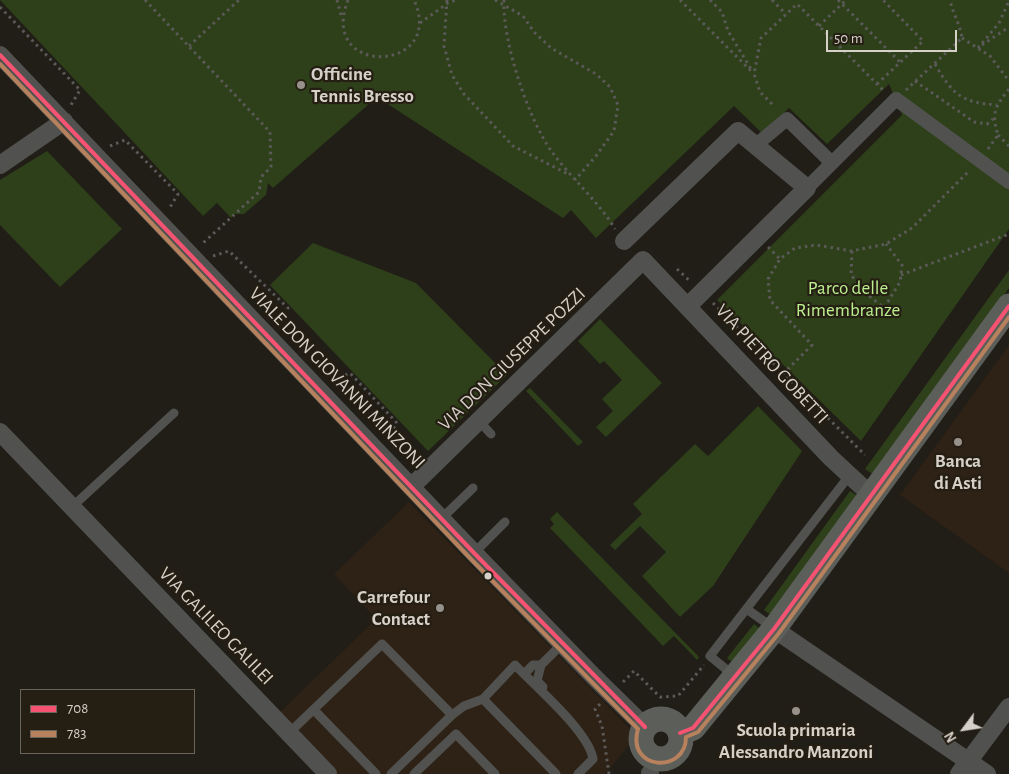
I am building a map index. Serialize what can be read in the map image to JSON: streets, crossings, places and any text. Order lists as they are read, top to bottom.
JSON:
{
  "streets": {
    "street": [
      "VIA DON GIUSEPPE POZZI",
      "VIA PIETRO GOBETTI",
      "VIALE DON GIOVANNI MINZONI",
      "VIA GALILEO GALILEI"
    ]
  },
  "crossings": [
    ["VIA DON GIUSEPPE POZZI", "VIA PIETRO GOBETTI"],
    ["VIA DON GIUSEPPE POZZI", "VIALE DON GIOVANNI MINZONI"]
  ],
  "parks": ["Parco delle Rimembranze"],
  "places": [
    "Officine Tennis Bresso",
    "Banca di Asti",
    "Carrefour Contact",
    "Scuola primaria Alessandro Manzoni"
  ],
  "lines": ["transit line 708", "transit line 783"],
  "legend": ["708", "783"],
  "scale_bar": "50 m",
  "north": "bottom left"
}
